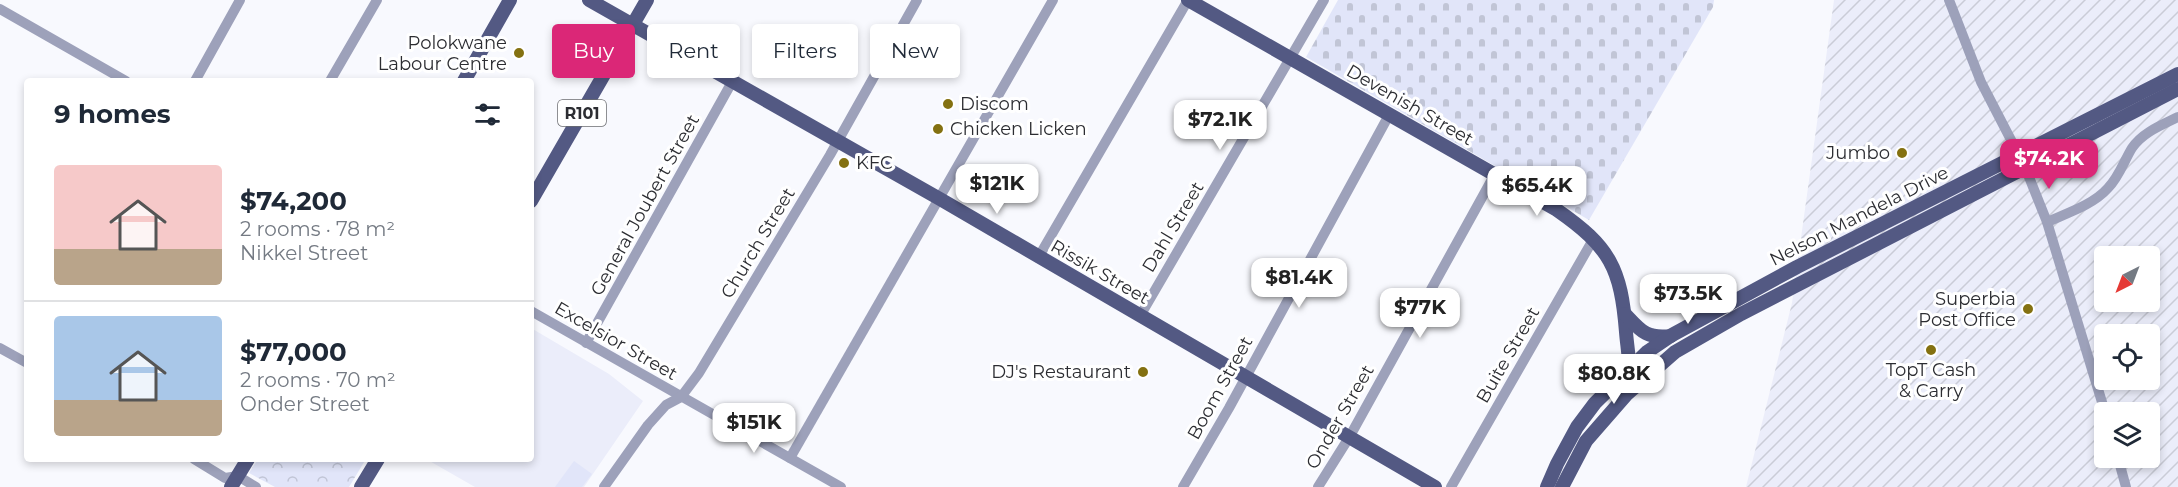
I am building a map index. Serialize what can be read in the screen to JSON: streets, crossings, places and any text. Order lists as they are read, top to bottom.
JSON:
{
  "streets": {
    "main road": [
      "Devenish Street",
      "R101",
      "Nelson Mandela Drive",
      "Rissik Street"
    ],
    "street": [
      "General Joubert Street",
      "Dahl Street",
      "Church Street",
      "Excelsior Street",
      "Buite Street",
      "Boom Street",
      "Onder Street"
    ]
  },
  "crossings": [
    ["Devenish Street", "Nelson Mandela Drive"],
    ["Devenish Street", "Dahl Street"],
    ["Devenish Street", "Buite Street"],
    ["Devenish Street", "Boom Street"],
    ["Devenish Street", "Onder Street"],
    ["R101", "Rissik Street"],
    ["General Joubert Street", "Rissik Street"],
    ["General Joubert Street", "Excelsior Street"],
    ["Dahl Street", "Rissik Street"],
    ["Church Street", "Rissik Street"],
    ["Church Street", "Excelsior Street"],
    ["Rissik Street", "Boom Street"],
    ["Rissik Street", "Onder Street"]
  ],
  "places": [
    "Polokwane Labour Centre",
    "Discom",
    "Chicken Licken",
    "Jumbo",
    "KFC",
    "Superbia Post Office",
    "TopT Cash & Carry",
    "DJ's Restaurant"
  ],
  "north": "bottom left",
  "page": {
    "chip": [
      "Buy",
      "Rent",
      "Filters",
      "New"
    ],
    "heading": "9 homes",
    "price": [
      "$72.1K",
      "$74.2K",
      "$121K",
      "$65.4K",
      "$81.4K",
      "$73.5K",
      "$77K",
      "$80.8K",
      "$151K"
    ],
    "list": [
      {
        "name": "$74,200",
        "note": "2 rooms · 78 m² · Nikkel Street"
      },
      {
        "name": "$77,000",
        "note": "2 rooms · 70 m² · Onder Street"
      }
    ]
  }
}
